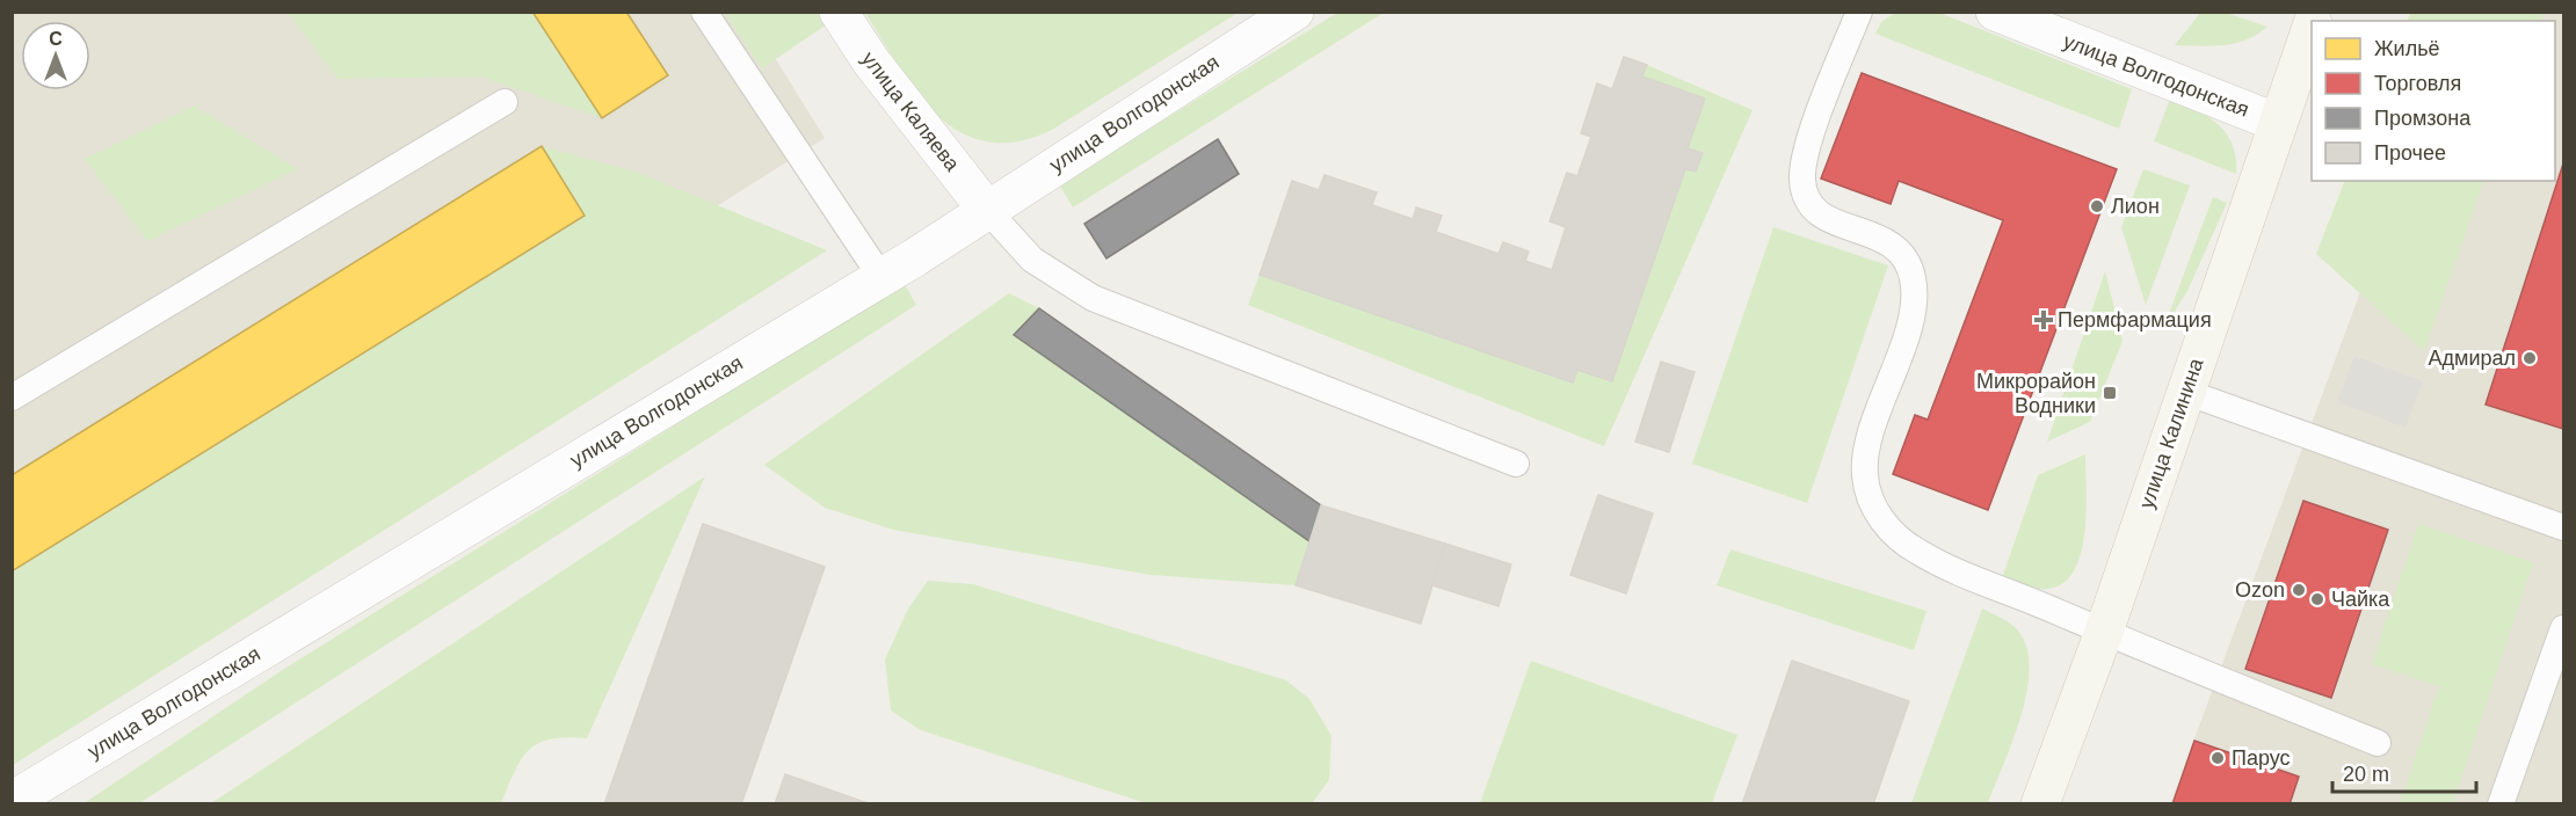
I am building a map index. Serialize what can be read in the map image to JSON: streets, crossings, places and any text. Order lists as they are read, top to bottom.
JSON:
{
  "streets": {
    "main road": ["улица Калинина"],
    "street": ["улица Волгодонская", "улица Каляева"]
  },
  "crossings": [
    ["улица Волгодонская", "улица Каляева"],
    ["улица Волгодонская", "улица Калинина"]
  ],
  "places": {
    "other": [
      "Лион",
      "Адмирал",
      "Ozon",
      "Чайка",
      "Парус"
    ],
    "health": ["Пермфармация"],
    "transit": ["Микрорайон Водники"]
  },
  "legend": [
    "Жильё",
    "Торговля",
    "Промзона",
    "Прочее"
  ],
  "scale_bar": "20 m",
  "north": "top"
}
